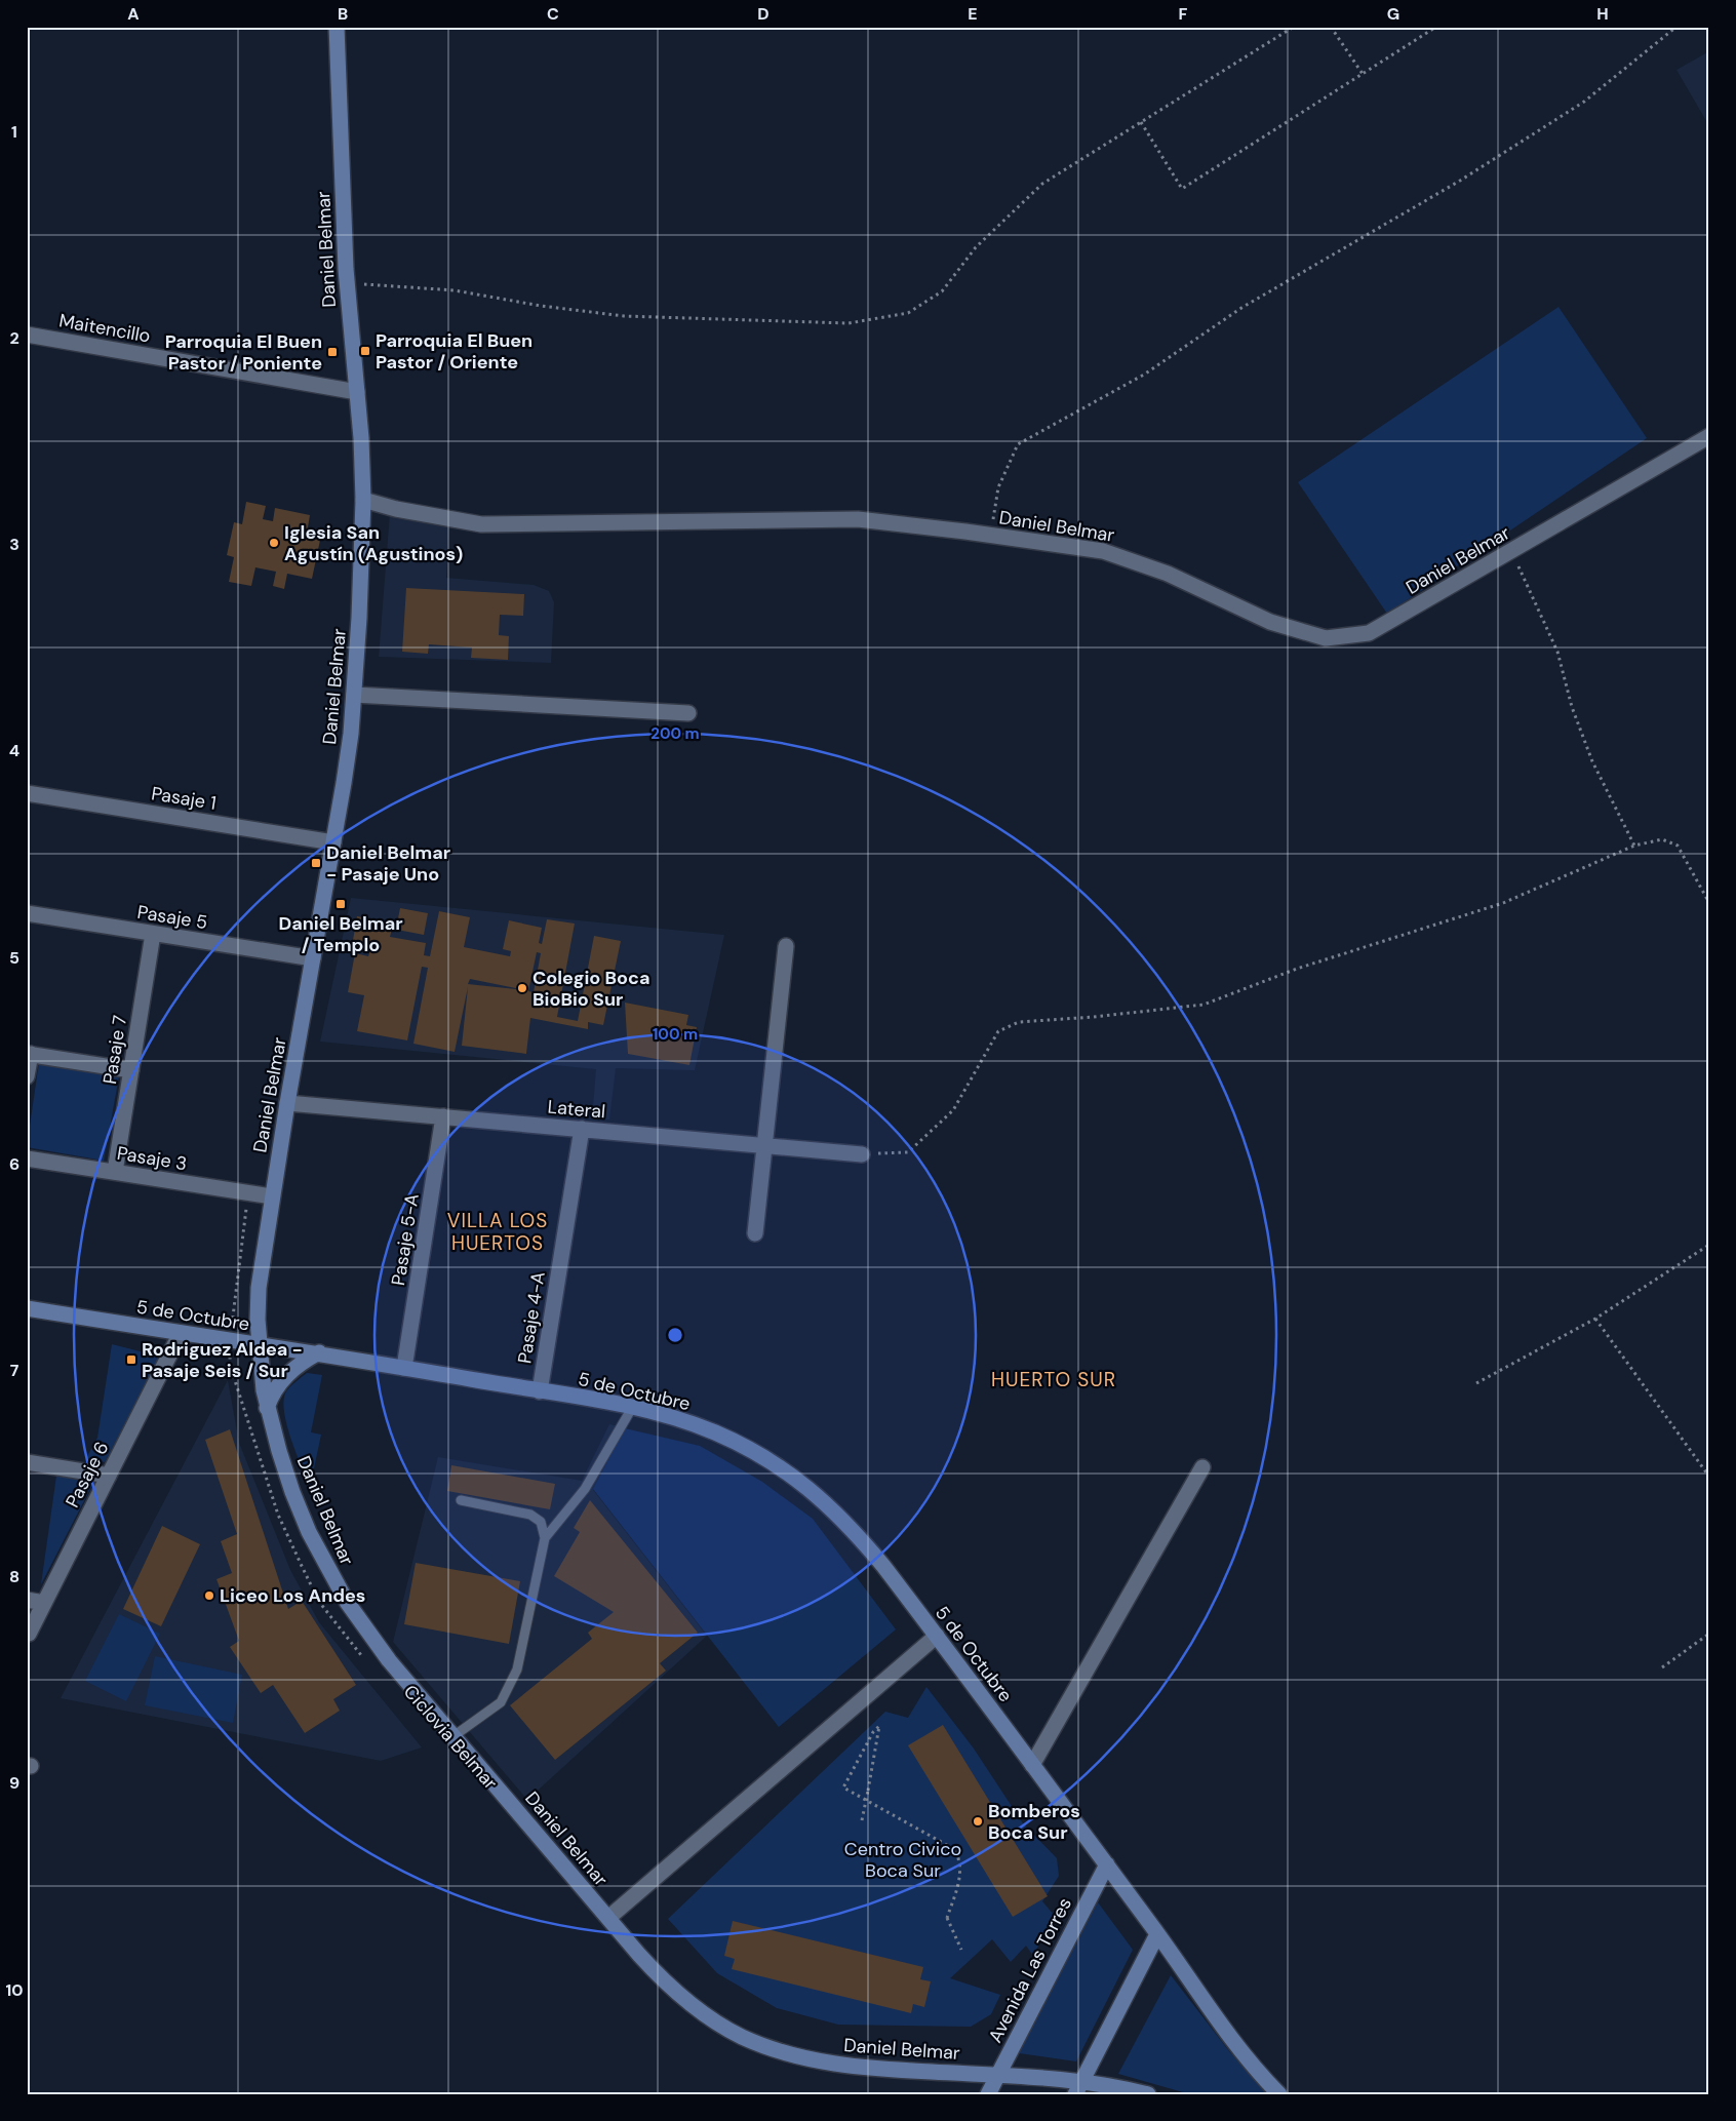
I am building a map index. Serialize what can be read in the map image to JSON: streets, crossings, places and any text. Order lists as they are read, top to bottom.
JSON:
{
  "streets": {
    "main road": ["Daniel Belmar", "5 de Octubre", "Avenida Las Torres"],
    "street": [
      "Maitencillo",
      "Pasaje 1",
      "Pasaje 5",
      "Pasaje 7",
      "Lateral",
      "Pasaje 3",
      "Pasaje 5-A",
      "Pasaje 4-A",
      "Pasaje 6"
    ]
  },
  "crossings": [
    ["Daniel Belmar", "Maitencillo"],
    ["Daniel Belmar", "Pasaje 1"],
    ["Daniel Belmar", "Pasaje 5"],
    ["Daniel Belmar", "Lateral"],
    ["Daniel Belmar", "Pasaje 3"],
    ["Daniel Belmar", "5 de Octubre"],
    ["Daniel Belmar", "Avenida Las Torres"],
    ["Pasaje 5", "Pasaje 7"],
    ["Pasaje 7", "Pasaje 3"],
    ["Lateral", "Pasaje 5-A"],
    ["Lateral", "Pasaje 4-A"],
    ["Pasaje 5-A", "5 de Octubre"],
    ["5 de Octubre", "Pasaje 4-A"],
    ["5 de Octubre", "Pasaje 6"],
    ["5 de Octubre", "Avenida Las Torres"]
  ],
  "districts": ["VILLA LOS HUERTOS", "HUERTO SUR"],
  "parks": ["Centro Civico Boca Sur"],
  "places": {
    "transit": [
      "Parroquia El Buen Pastor / Oriente",
      "Parroquia El Buen Pastor / Poniente",
      "Daniel Belmar - Pasaje Uno",
      "Daniel Belmar / Templo",
      "Rodriguez Aldea - Pasaje Seis / Sur"
    ],
    "other": [
      "Iglesia San Agustín (Agustinos)",
      "Colegio Boca BioBio Sur",
      "Liceo Los Andes",
      "Bomberos Boca Sur"
    ]
  },
  "grid": {
    "columns": [
      "A",
      "B",
      "C",
      "D",
      "E",
      "F",
      "G",
      "H"
    ],
    "rows": [
      "1",
      "2",
      "3",
      "4",
      "5",
      "6",
      "7",
      "8",
      "9",
      "10"
    ]
  },
  "rings": ["200 m", "100 m"]
}
